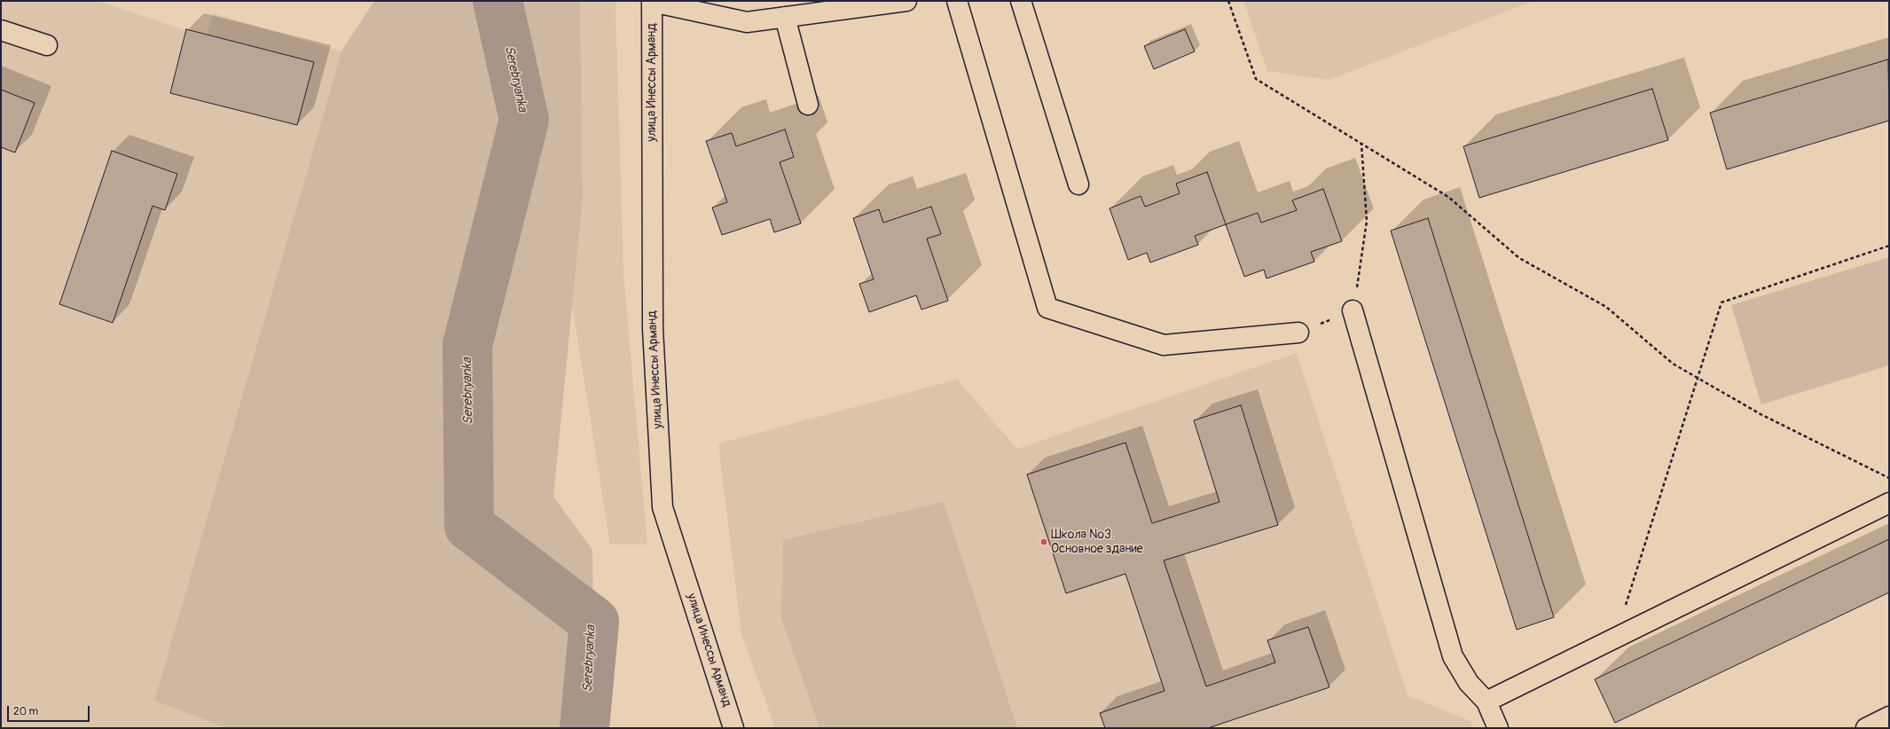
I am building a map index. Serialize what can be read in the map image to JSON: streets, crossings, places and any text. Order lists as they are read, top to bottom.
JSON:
{
  "streets": {
    "street": ["улица Инессы Арманд"]
  },
  "water": ["Serebryanka"],
  "places": ["Школа №3. Основное здание"],
  "scale_bar": "20 m"
}
